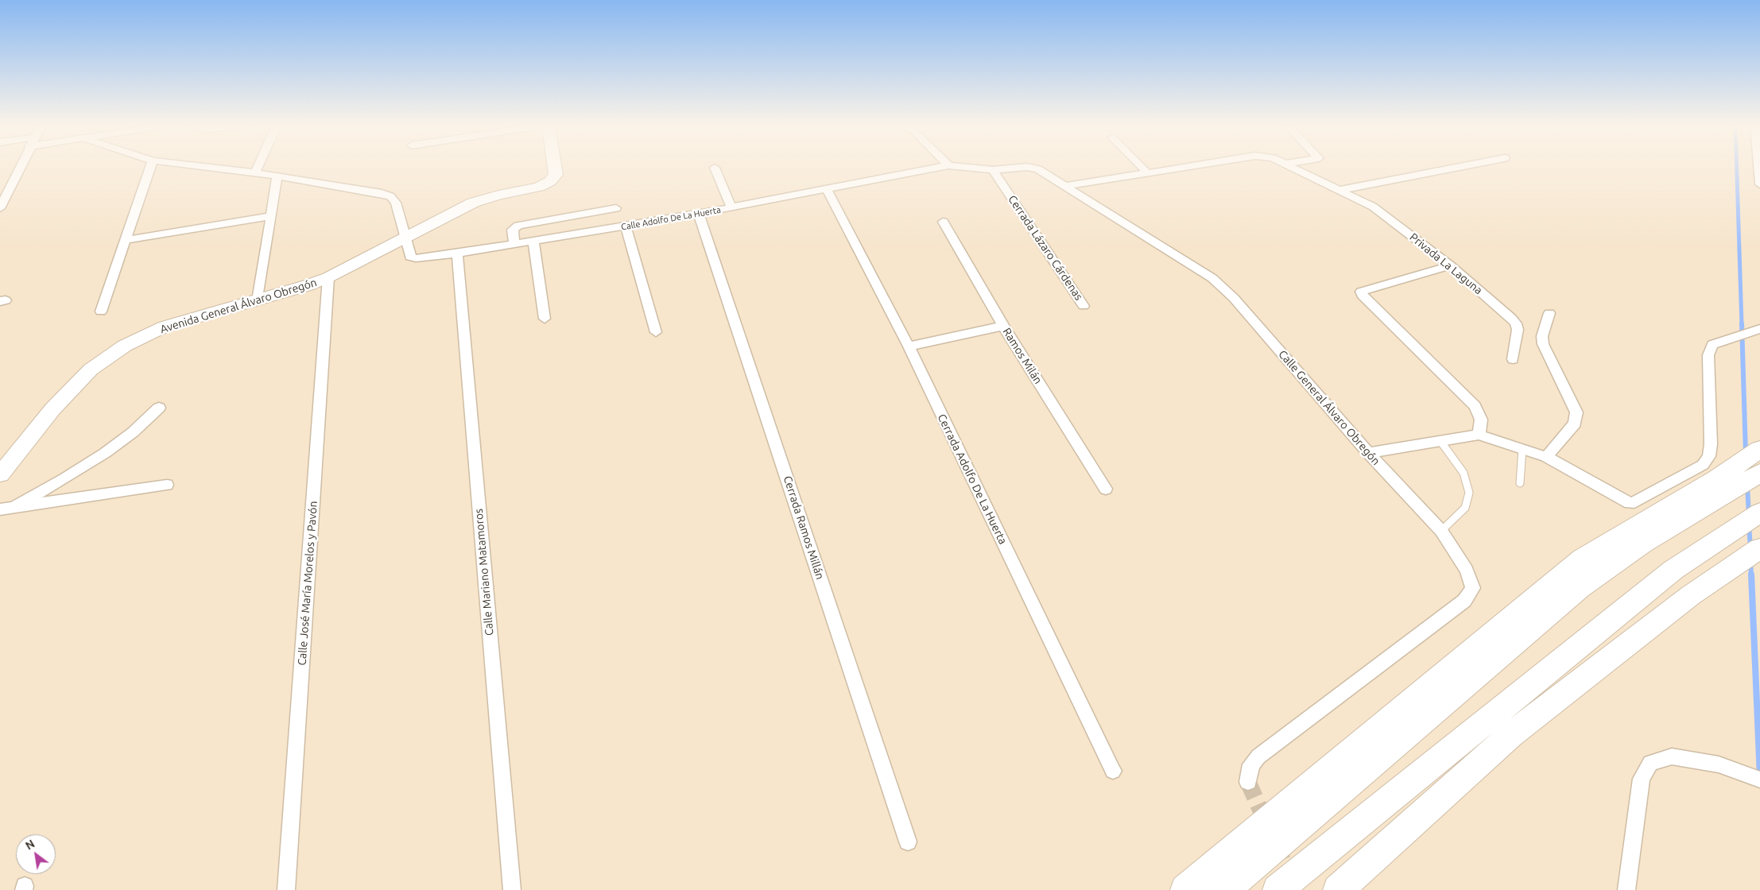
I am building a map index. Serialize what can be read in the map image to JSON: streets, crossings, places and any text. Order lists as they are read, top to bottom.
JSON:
{
  "streets": {
    "main road": ["Avenida General Álvaro Obregón"],
    "street": [
      "Calle Adolfo De La Huerta",
      "Cerrada Lázaro Cárdenas",
      "Privada La Laguna",
      "Ramos Milán",
      "Calle General Álvaro Obregón",
      "Cerrada Adolfo De La Huerta",
      "Cerrada Ramos Millán",
      "Calle Mariano Matamoros",
      "Calle José María Morelos y Pavón"
    ]
  },
  "crossings": [
    ["Calle Adolfo De La Huerta", "Avenida General Álvaro Obregón"],
    ["Calle Adolfo De La Huerta", "Cerrada Adolfo De La Huerta"],
    ["Calle Adolfo De La Huerta", "Cerrada Ramos Millán"],
    ["Calle Adolfo De La Huerta", "Calle Mariano Matamoros"],
    ["Cerrada Lázaro Cárdenas", "Calle General Álvaro Obregón"],
    ["Privada La Laguna", "Calle General Álvaro Obregón"],
    ["Avenida General Álvaro Obregón", "Calle José María Morelos y Pavón"]
  ],
  "north": "top left"
}
